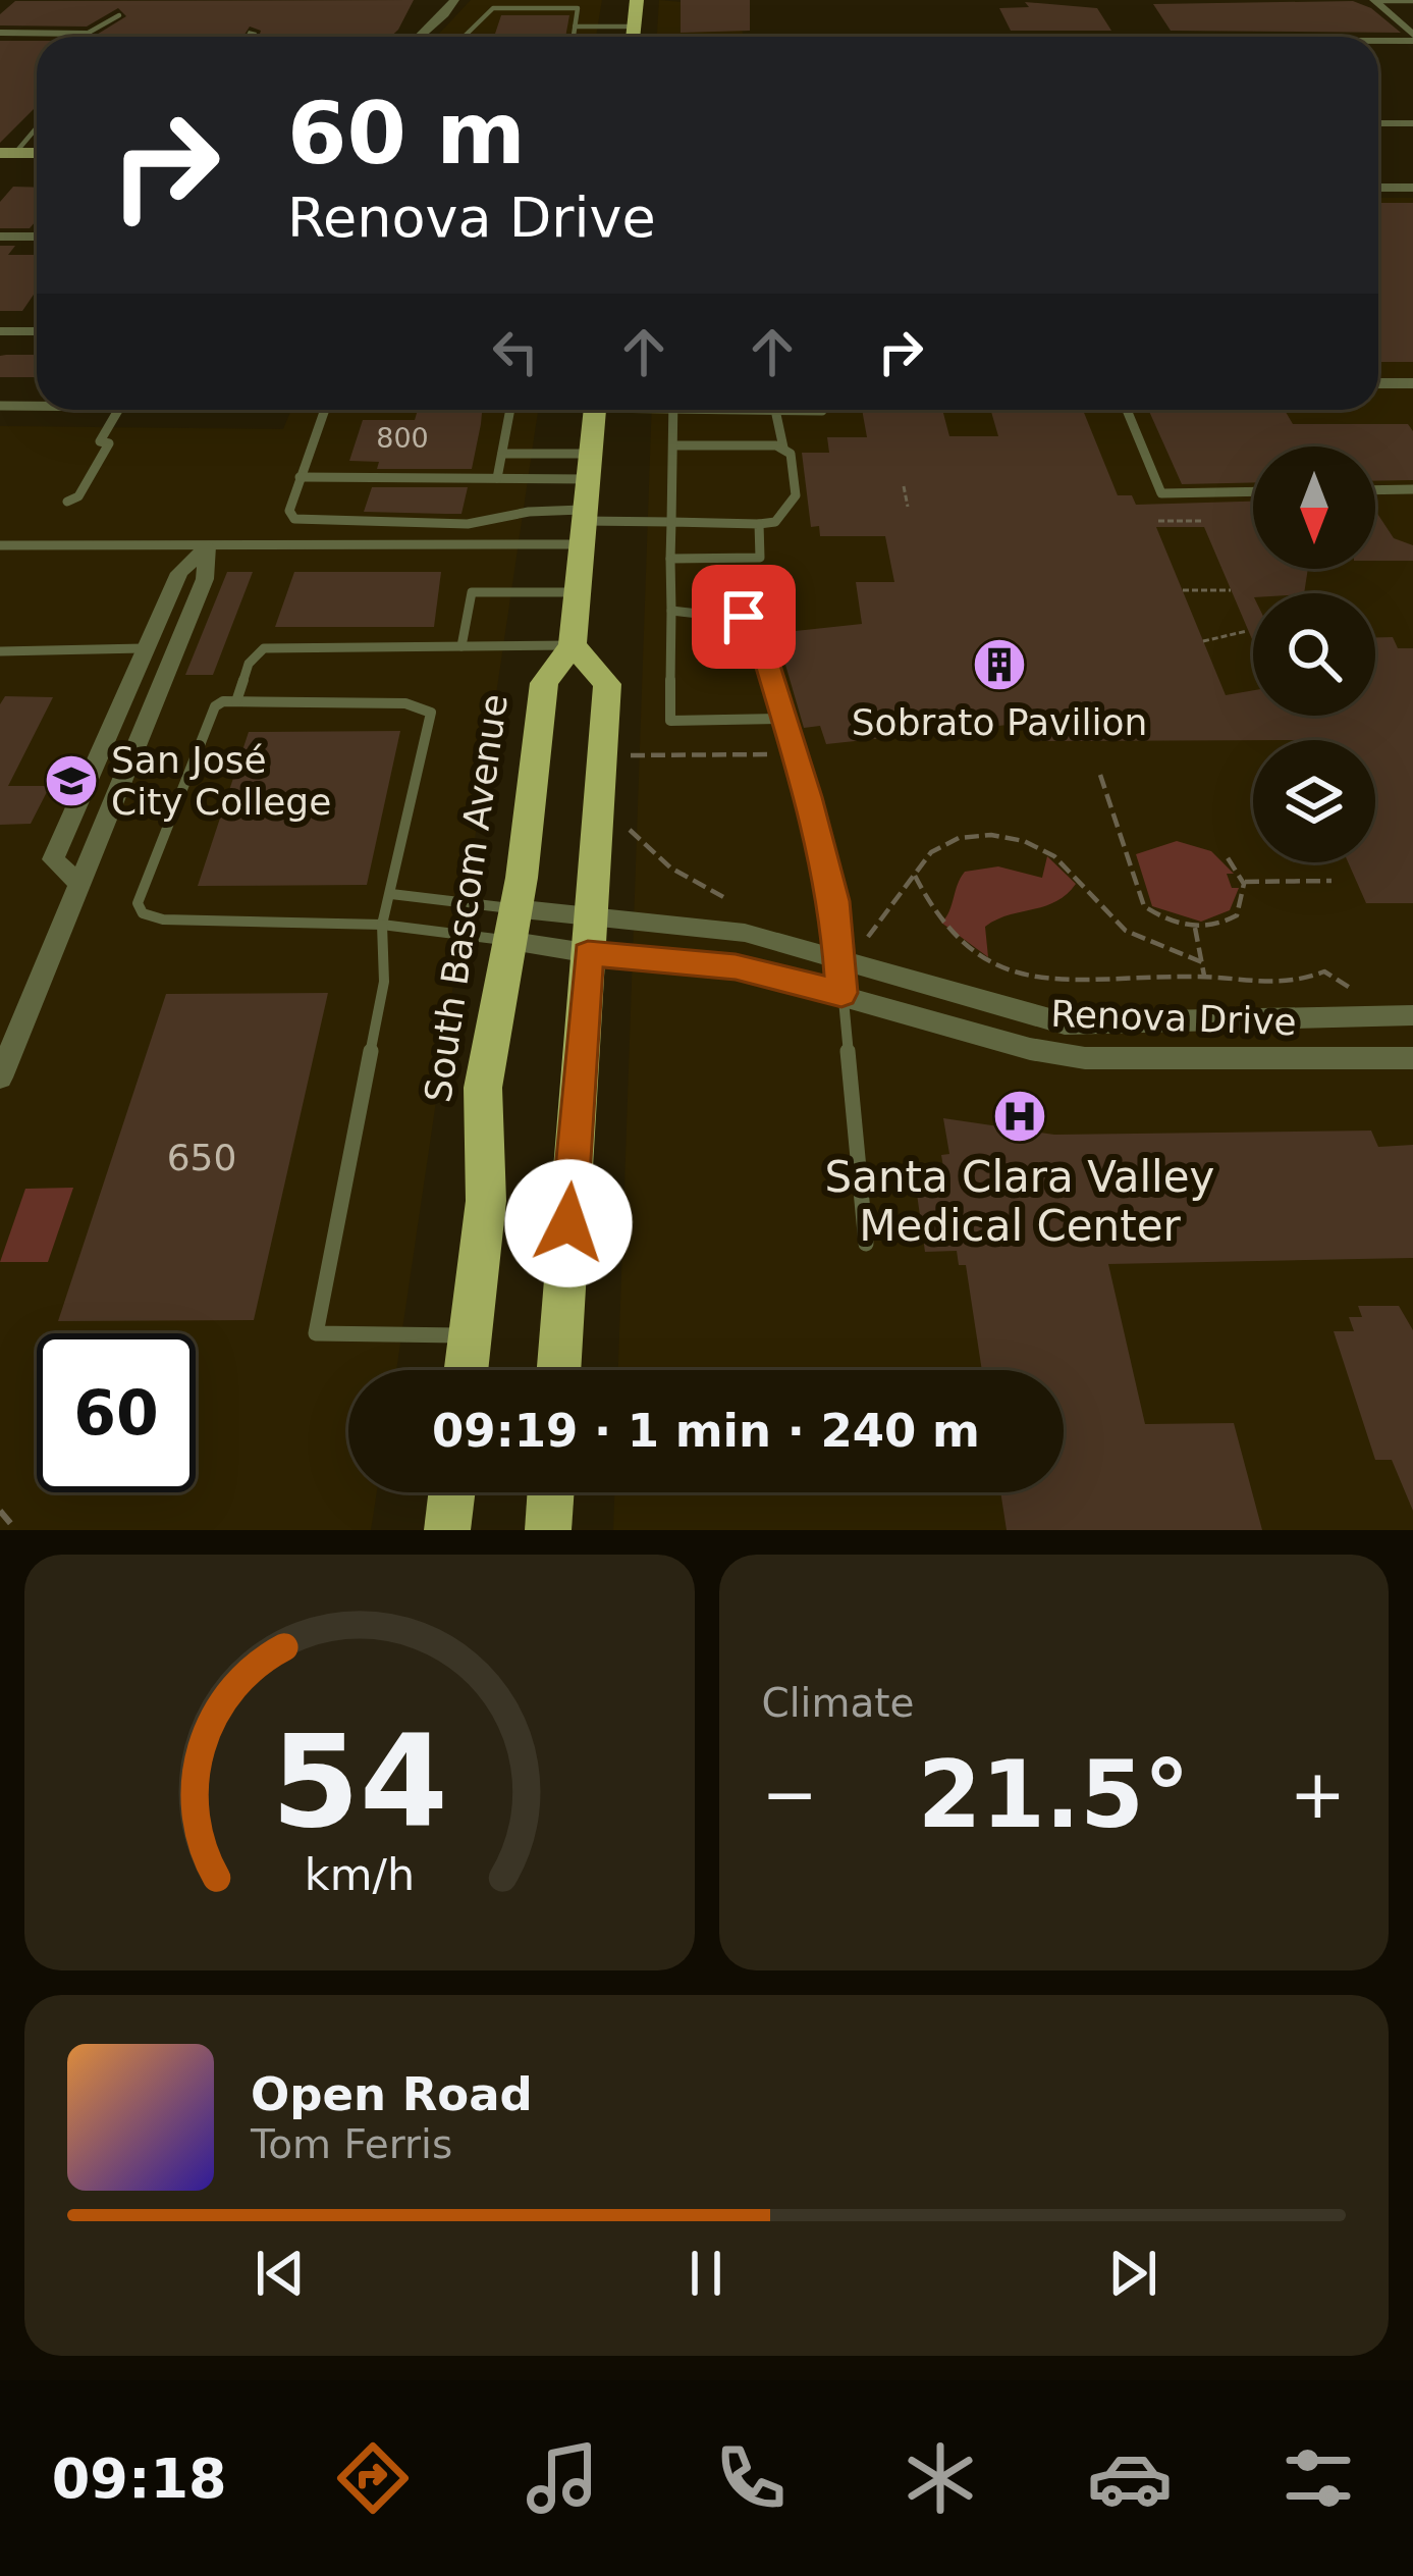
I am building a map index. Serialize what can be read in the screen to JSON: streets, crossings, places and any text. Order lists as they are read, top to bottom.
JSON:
{
  "streets": {
    "main road": ["South Bascom Avenue"],
    "street": ["Renova Drive"]
  },
  "crossings": [
    ["South Bascom Avenue", "Renova Drive"]
  ],
  "places": {
    "building": ["Sobrato Pavilion"],
    "school or university": ["San José City College"],
    "hospital": ["Santa Clara Valley Medical Center"]
  },
  "house_numbers": ["800", "650"],
  "north": "bottom",
  "page": {
    "turn": ["60 m", "Renova Drive"],
    "limit": "60",
    "trip": "09:19 · 1 min · 240 m",
    "tile": "Climate",
    "heat": ["−", "21.5°", "+"],
    "song": ["Open Road", "Tom Ferris"],
    "tabs": "09:18",
    "gauge": ["54", "km/h"]
  }
}
